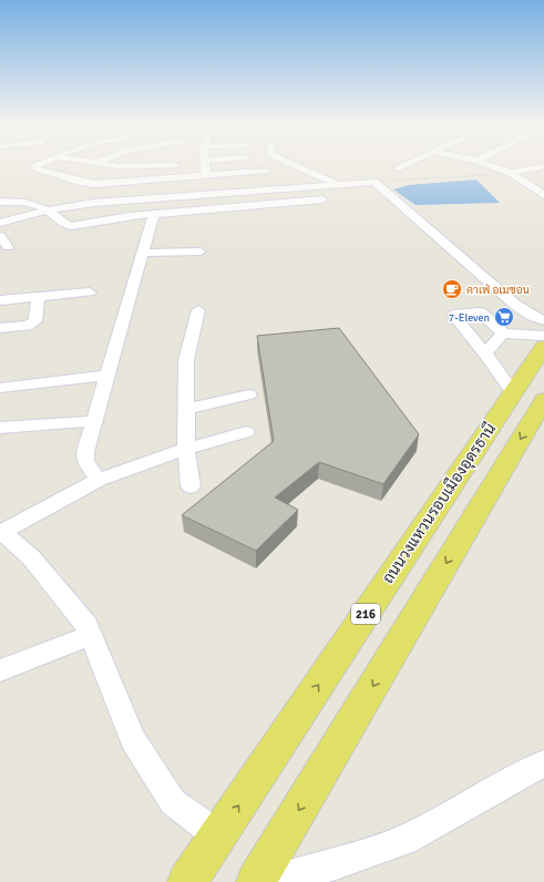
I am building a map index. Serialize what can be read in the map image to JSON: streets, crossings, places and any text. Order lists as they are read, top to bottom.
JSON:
{
  "streets": {
    "main road": ["ถนนวงแหวนรอบเมืองอุดรธานี", "216"]
  },
  "places": {
    "cafe": ["คาเฟ่ อเมซอน"],
    "supermarket": ["7-Eleven"]
  }
}
